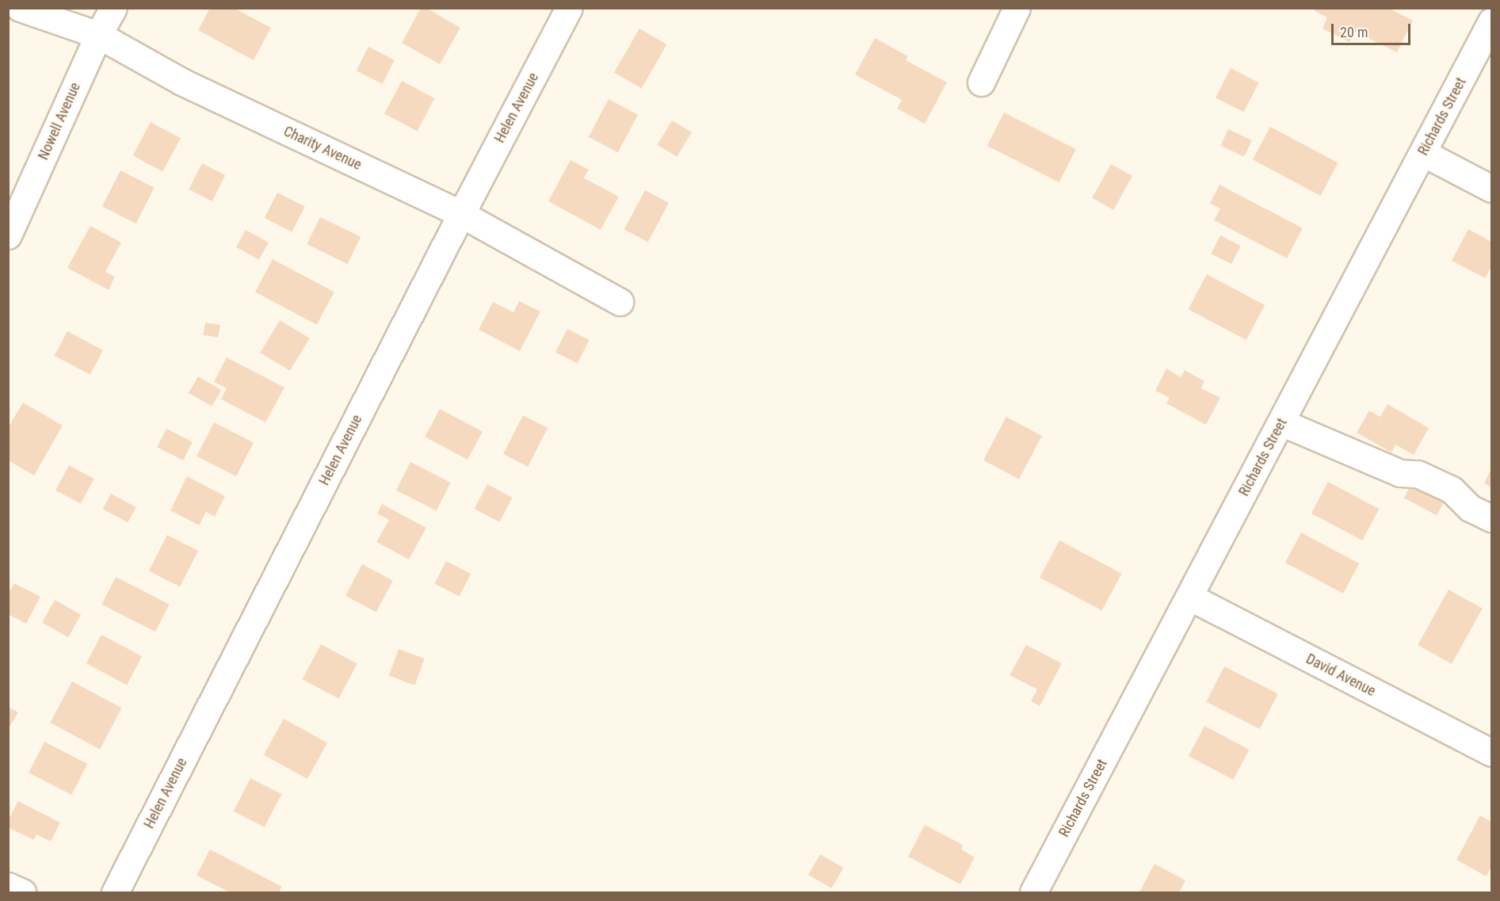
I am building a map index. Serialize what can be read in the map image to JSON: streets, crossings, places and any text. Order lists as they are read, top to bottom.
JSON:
{
  "streets": {
    "street": [
      "Helen Avenue",
      "Richards Street",
      "Nowell Avenue",
      "Charity Avenue",
      "David Avenue"
    ]
  },
  "crossings": [
    ["Helen Avenue", "Charity Avenue"],
    ["Richards Street", "David Avenue"],
    ["Nowell Avenue", "Charity Avenue"]
  ],
  "scale_bar": "20 m"
}
